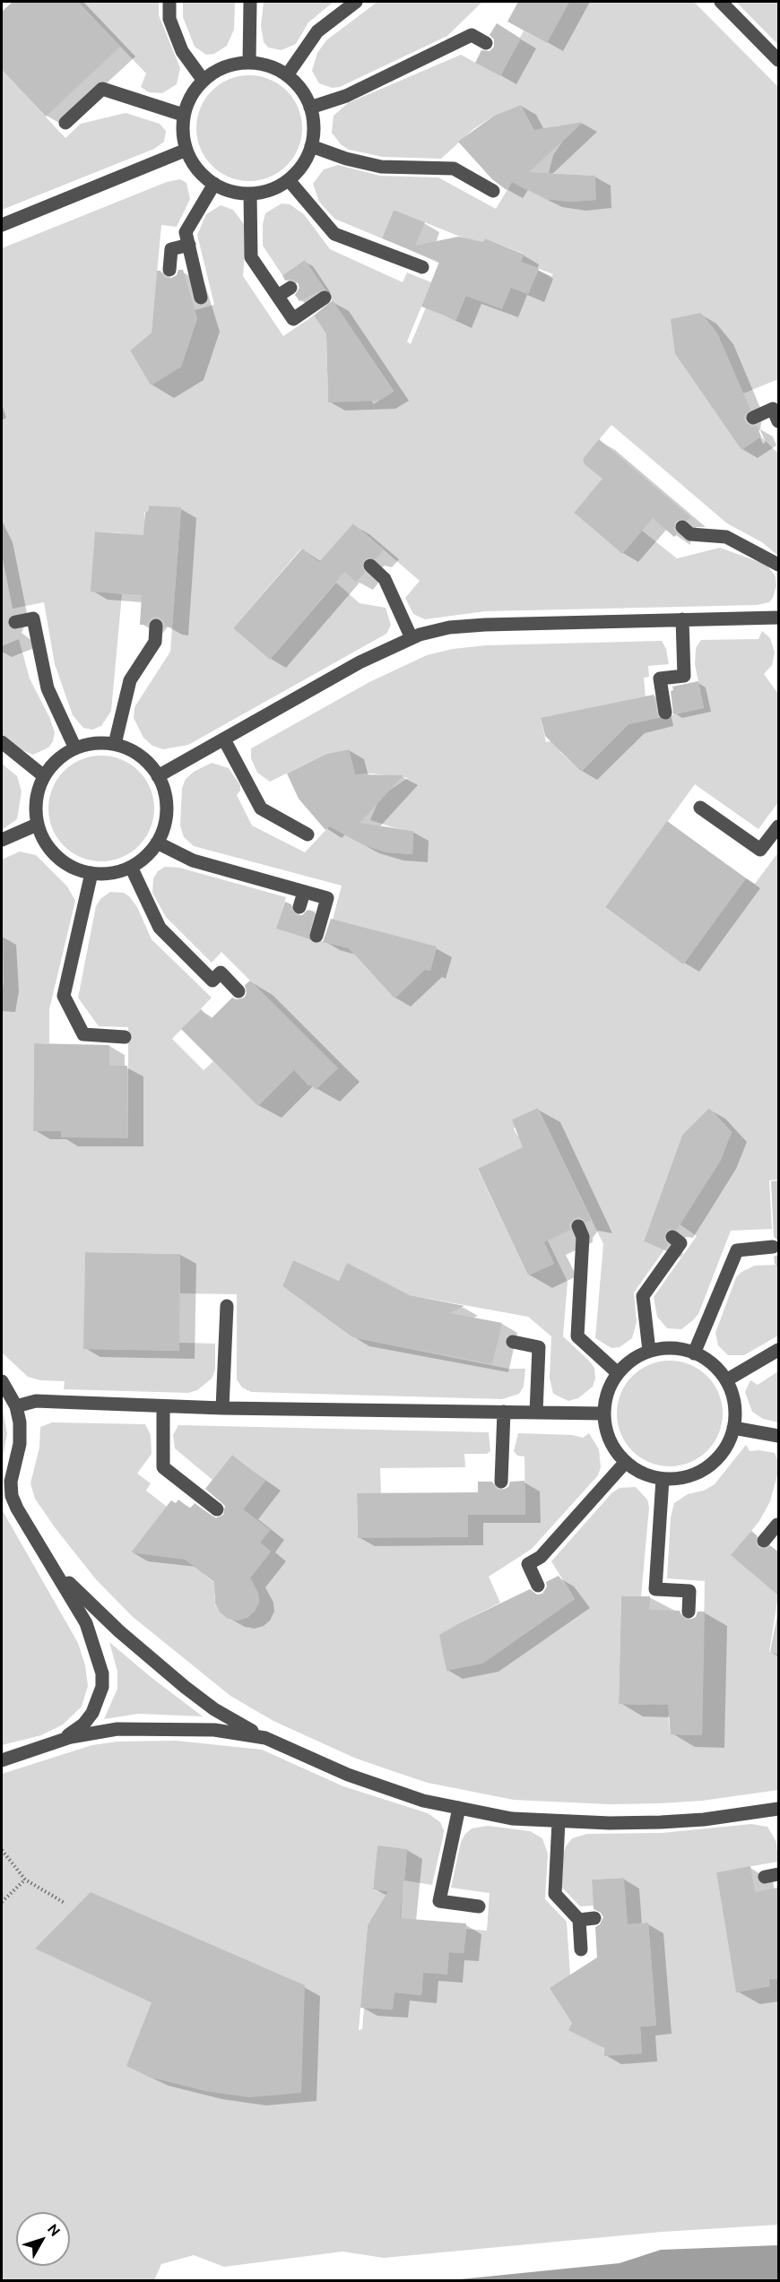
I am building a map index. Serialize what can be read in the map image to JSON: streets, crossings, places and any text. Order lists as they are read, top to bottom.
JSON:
{
  "north": "top right"
}
